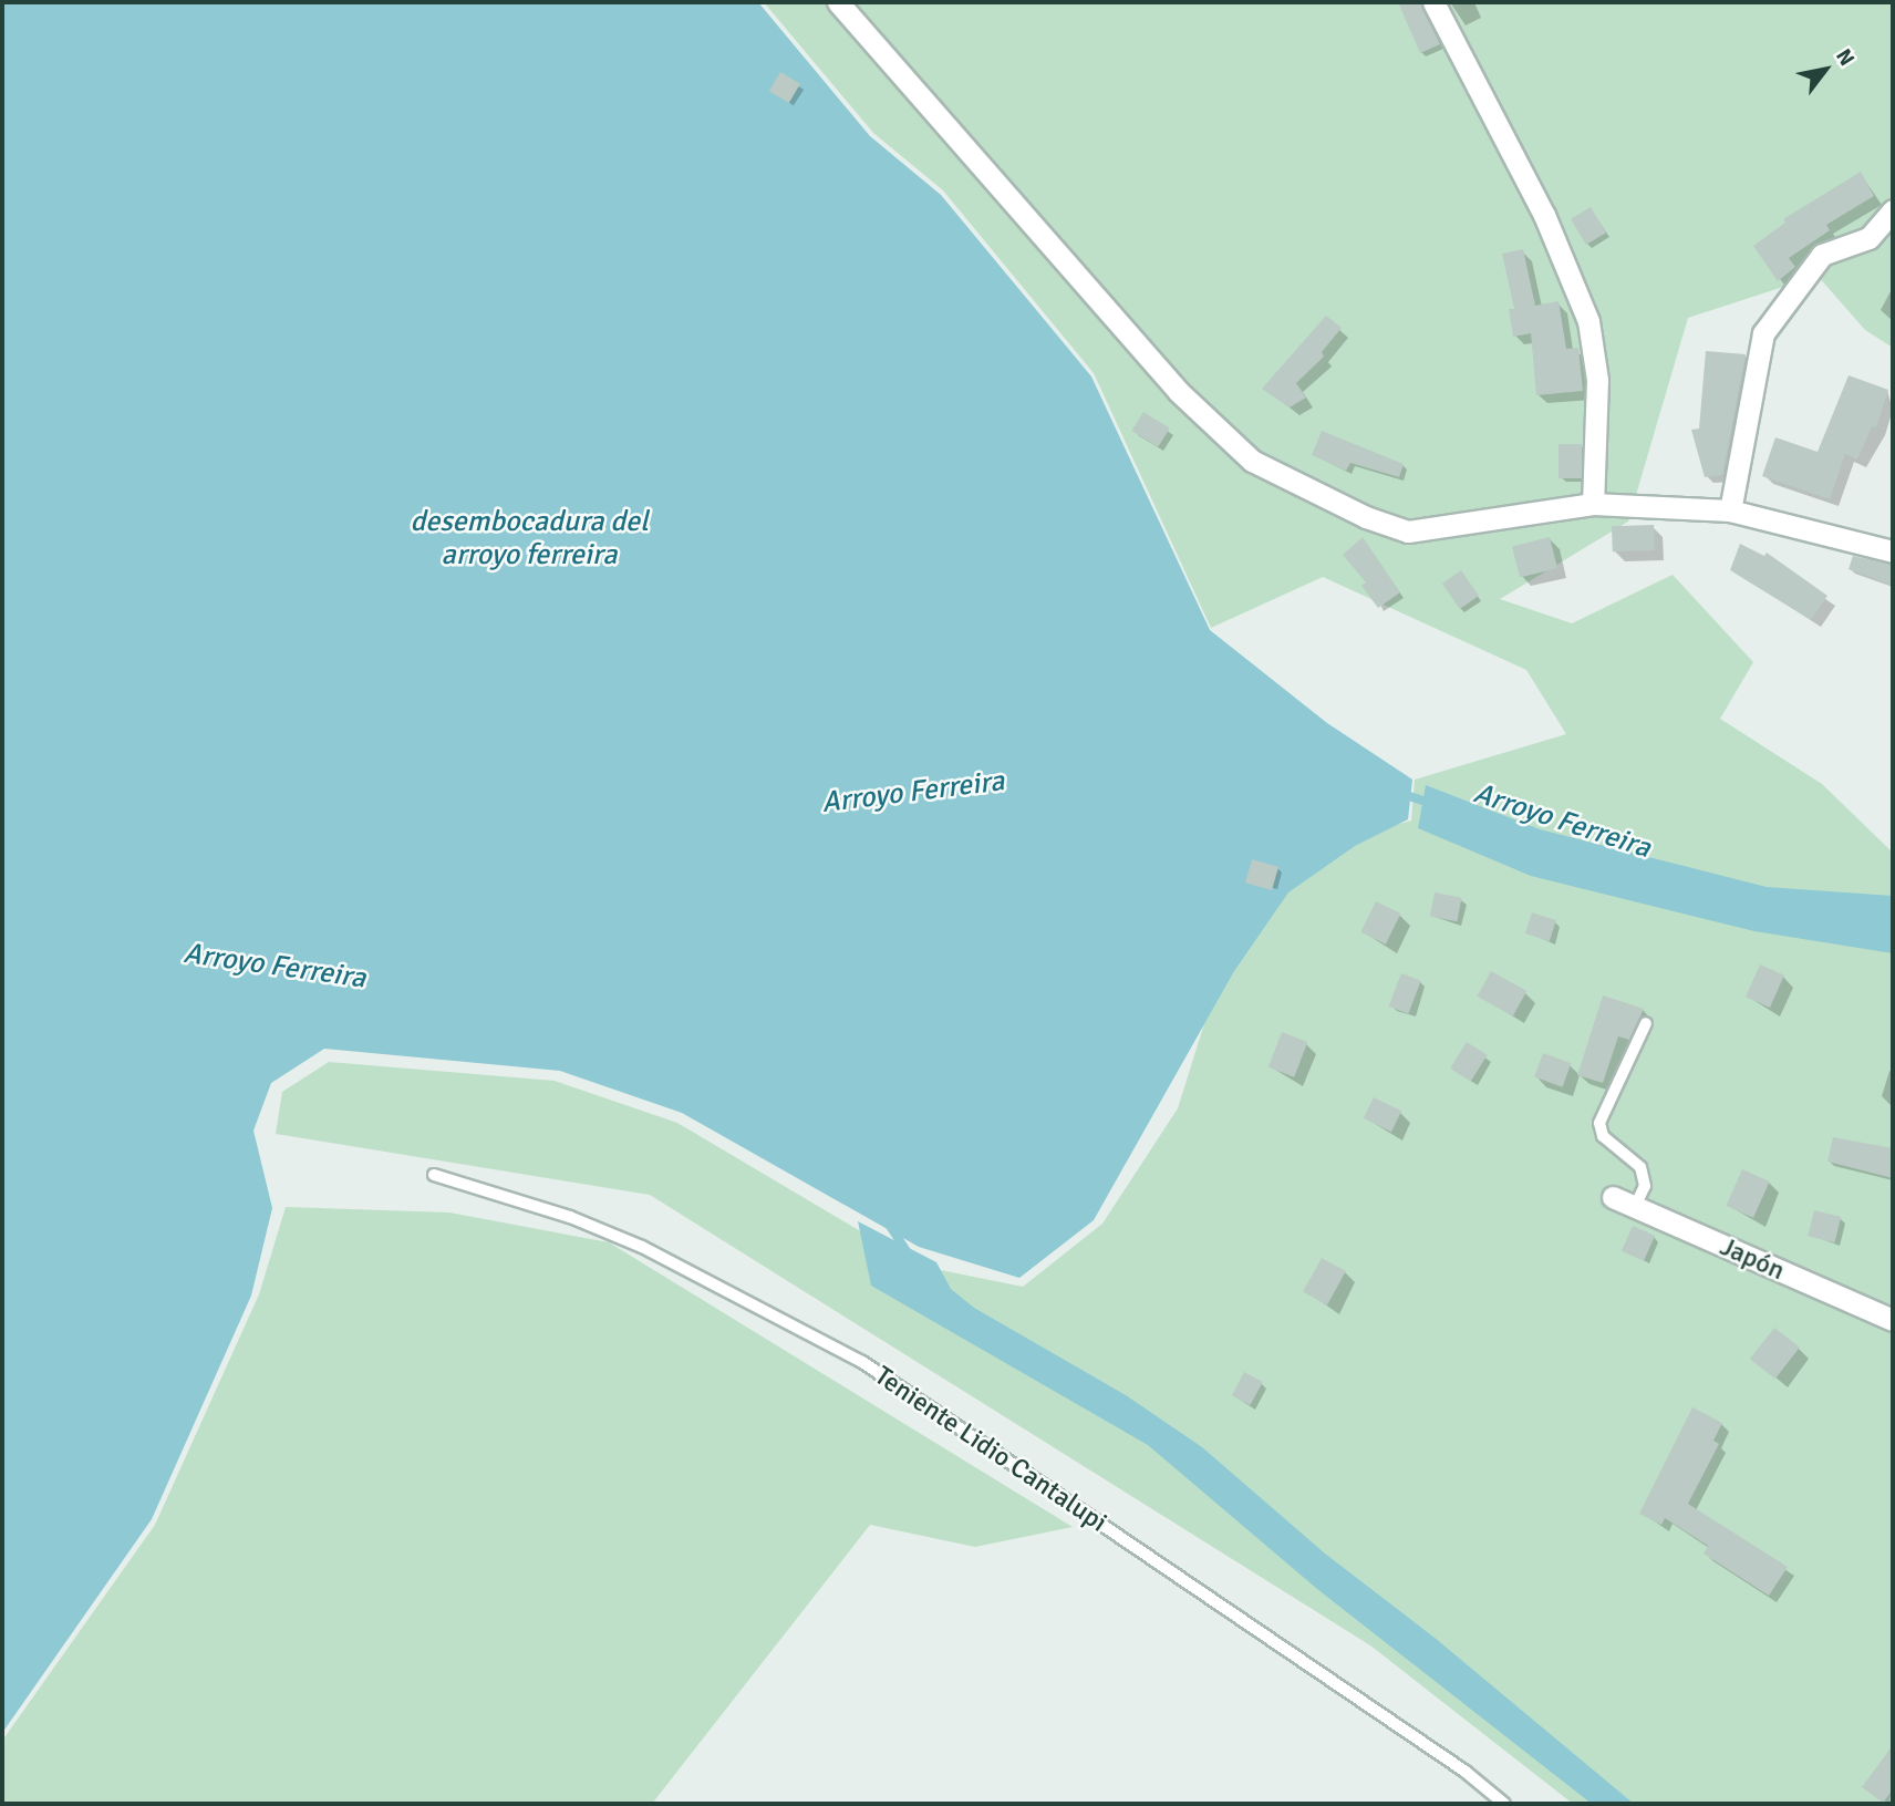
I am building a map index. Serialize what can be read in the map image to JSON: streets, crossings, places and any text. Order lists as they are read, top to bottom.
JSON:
{
  "streets": {
    "street": ["Japón"],
    "lane": ["Teniente Lidio Cantalupi"]
  },
  "water": ["desembocadura del arroyo ferreira", "Arroyo Ferreira"],
  "north": "top right"
}
